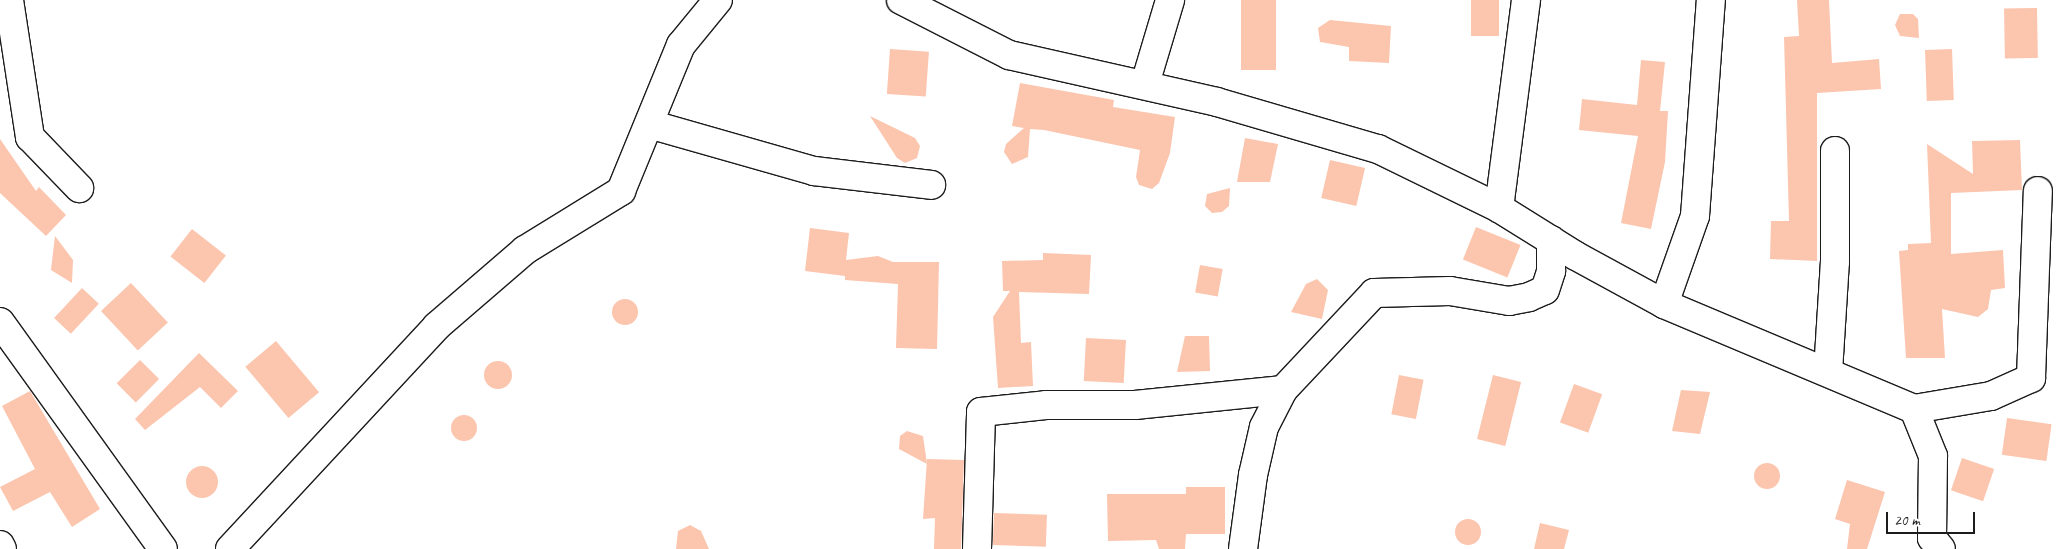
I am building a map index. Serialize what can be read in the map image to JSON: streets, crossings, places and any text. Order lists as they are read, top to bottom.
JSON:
{
  "scale_bar": "20 m"
}
